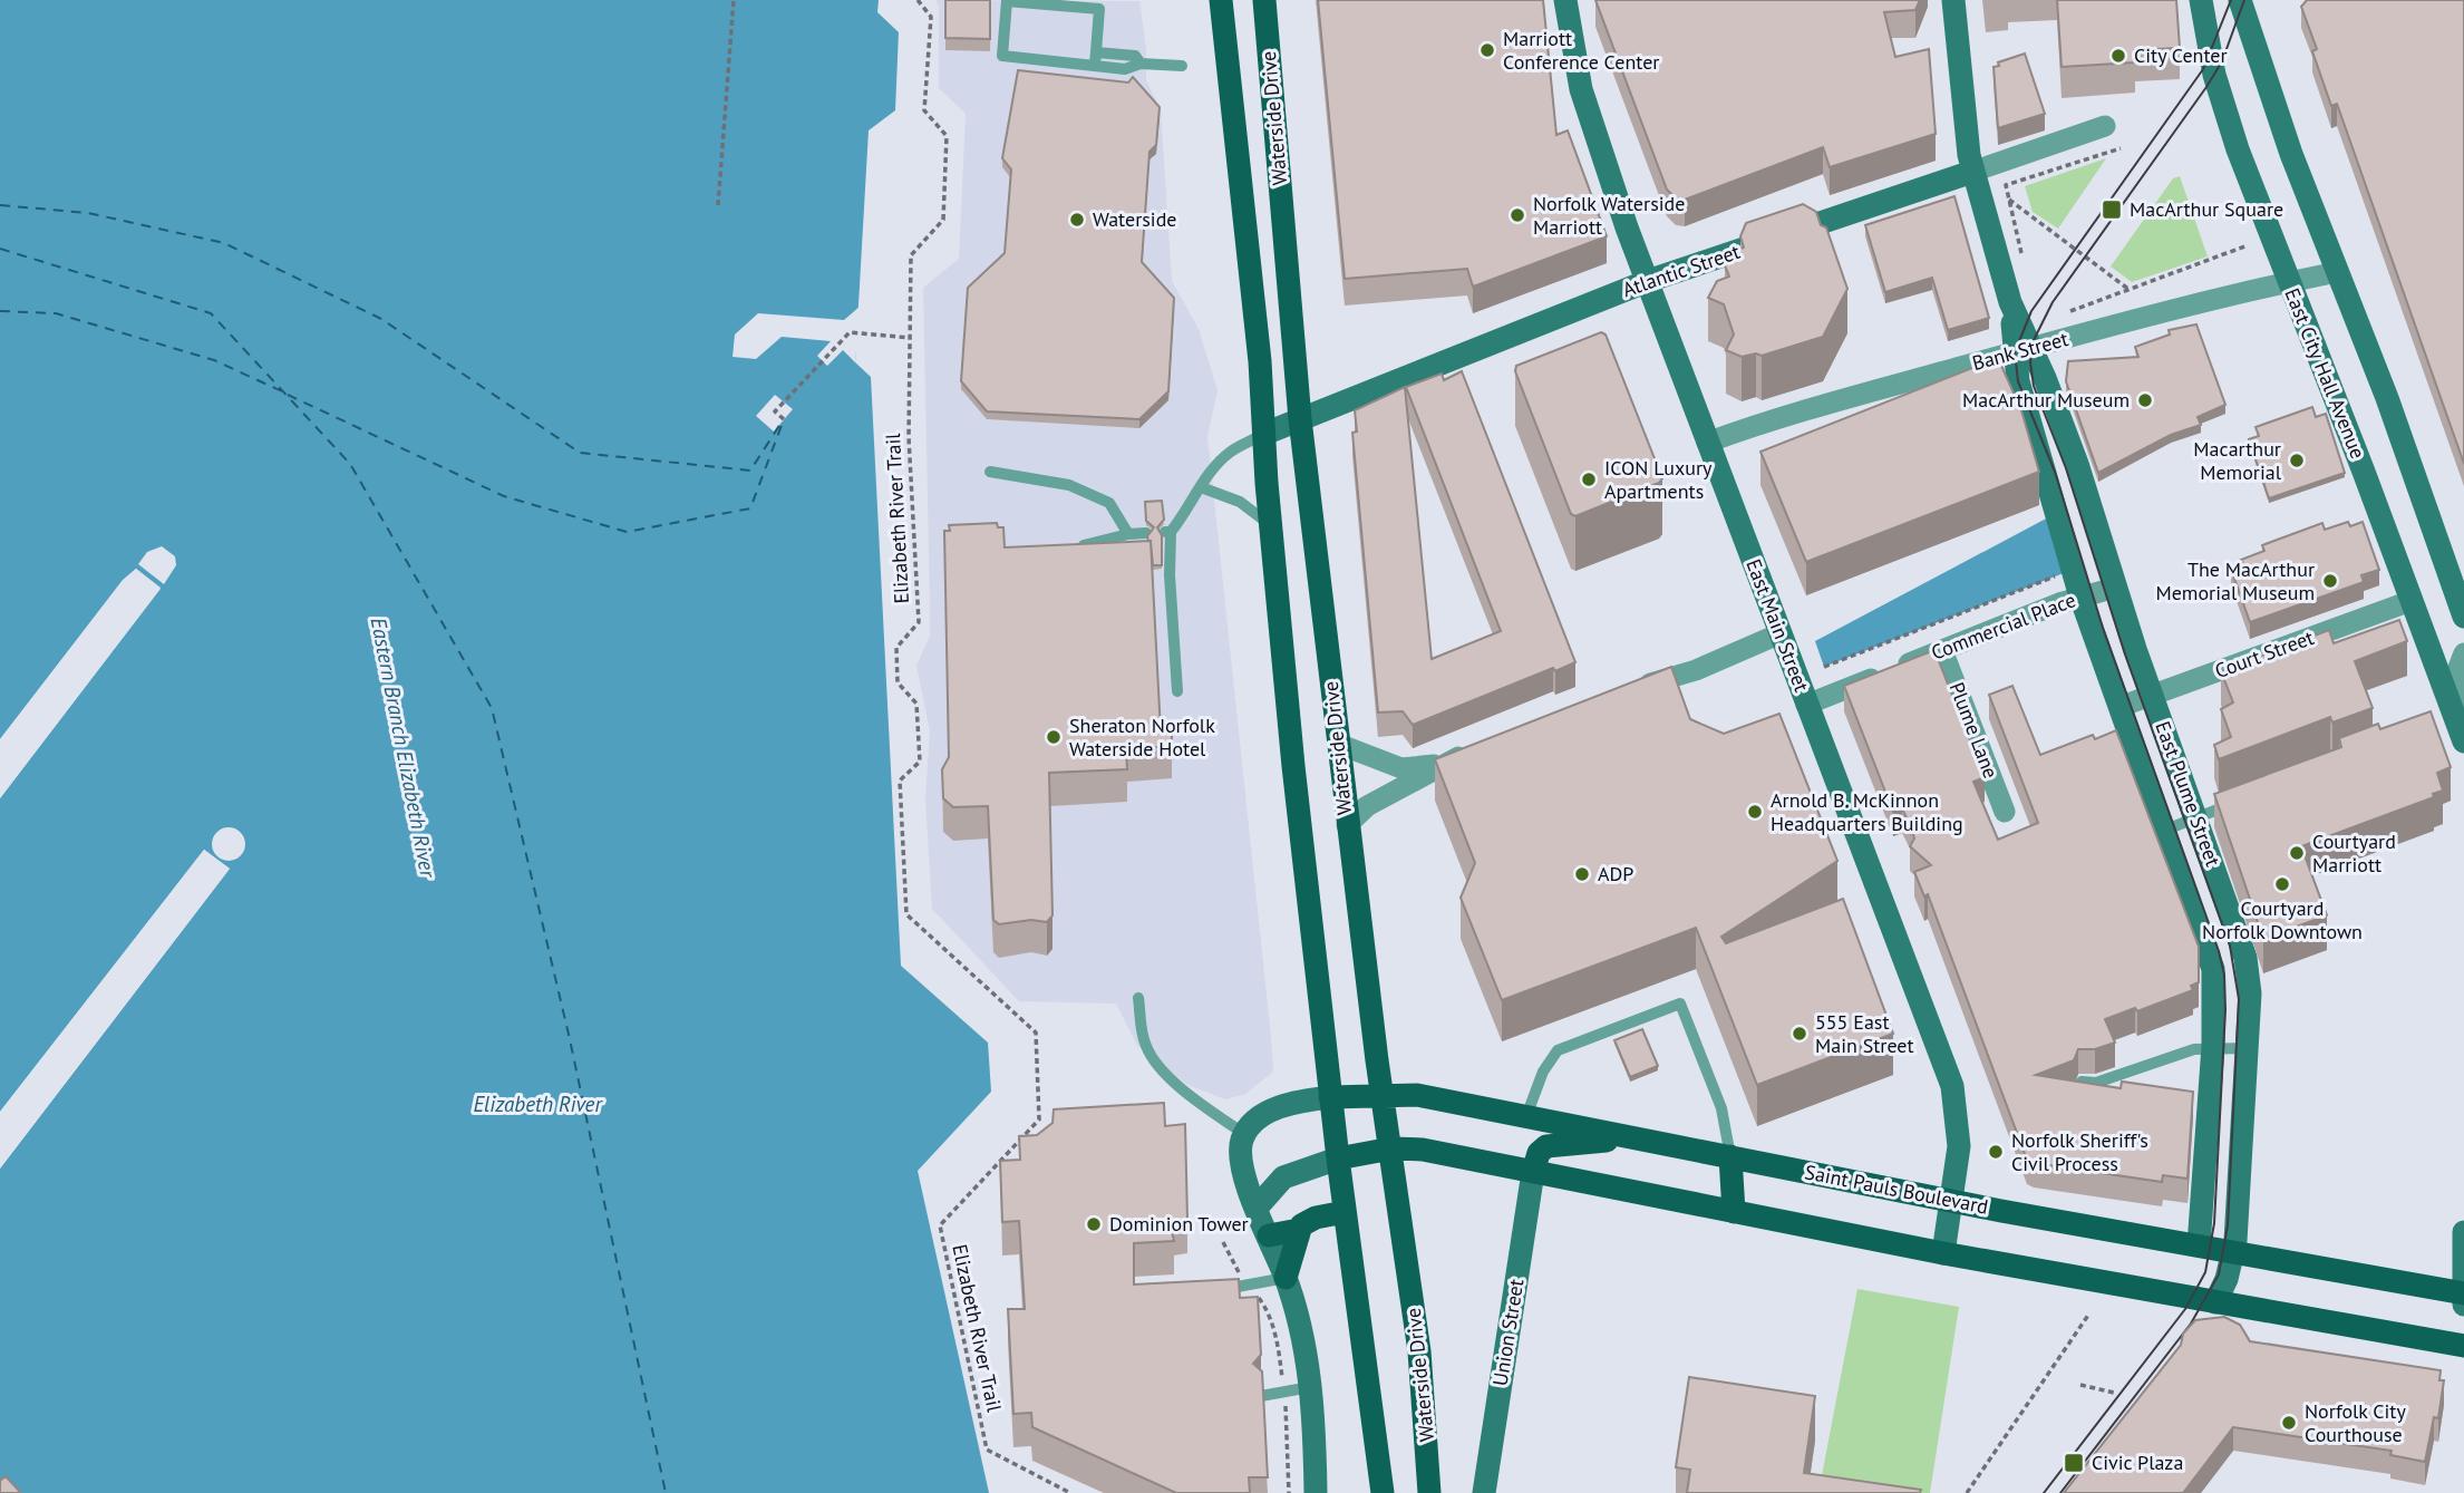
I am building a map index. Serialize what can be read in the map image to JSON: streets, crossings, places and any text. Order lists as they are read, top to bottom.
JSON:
{
  "streets": {
    "main road": ["Waterside Drive", "Saint Pauls Boulevard"],
    "street": [
      "Atlantic Street",
      "Bank Street",
      "East City Hall Avenue",
      "East Main Street",
      "Commercial Place",
      "Court Street",
      "Plume Lane",
      "East Plume Street",
      "Union Street"
    ],
    "path": ["Elizabeth River Trail"]
  },
  "crossings": [
    ["Waterside Drive", "Atlantic Street"],
    ["Waterside Drive", "Saint Pauls Boulevard"],
    ["Atlantic Street", "East Main Street"],
    ["Atlantic Street", "East Plume Street"],
    ["Bank Street", "East City Hall Avenue"],
    ["Bank Street", "East Main Street"],
    ["Bank Street", "East Plume Street"],
    ["East City Hall Avenue", "Court Street"],
    ["East Main Street", "Commercial Place"],
    ["East Main Street", "Saint Pauls Boulevard"],
    ["Commercial Place", "Plume Lane"],
    ["Commercial Place", "East Plume Street"],
    ["Court Street", "East Plume Street"],
    ["East Plume Street", "Saint Pauls Boulevard"]
  ],
  "water": ["Eastern Branch Elizabeth River", "Elizabeth River"],
  "places": {
    "other": [
      "Marriott Conference Center",
      "City Center",
      "Norfolk Waterside Marriott",
      "Waterside",
      "MacArthur Museum",
      "Macarthur Memorial",
      "ICON Luxury Apartments",
      "The MacArthur Memorial Museum",
      "Sheraton Norfolk Waterside Hotel",
      "Arnold B. McKinnon Headquarters Building",
      "Courtyard Marriott",
      "ADP",
      "Courtyard Norfolk Downtown",
      "555 East Main Street",
      "Norfolk Sheriff's Civil Process",
      "Dominion Tower",
      "Norfolk City Courthouse"
    ],
    "transit": ["MacArthur Square", "Civic Plaza"]
  }
}
